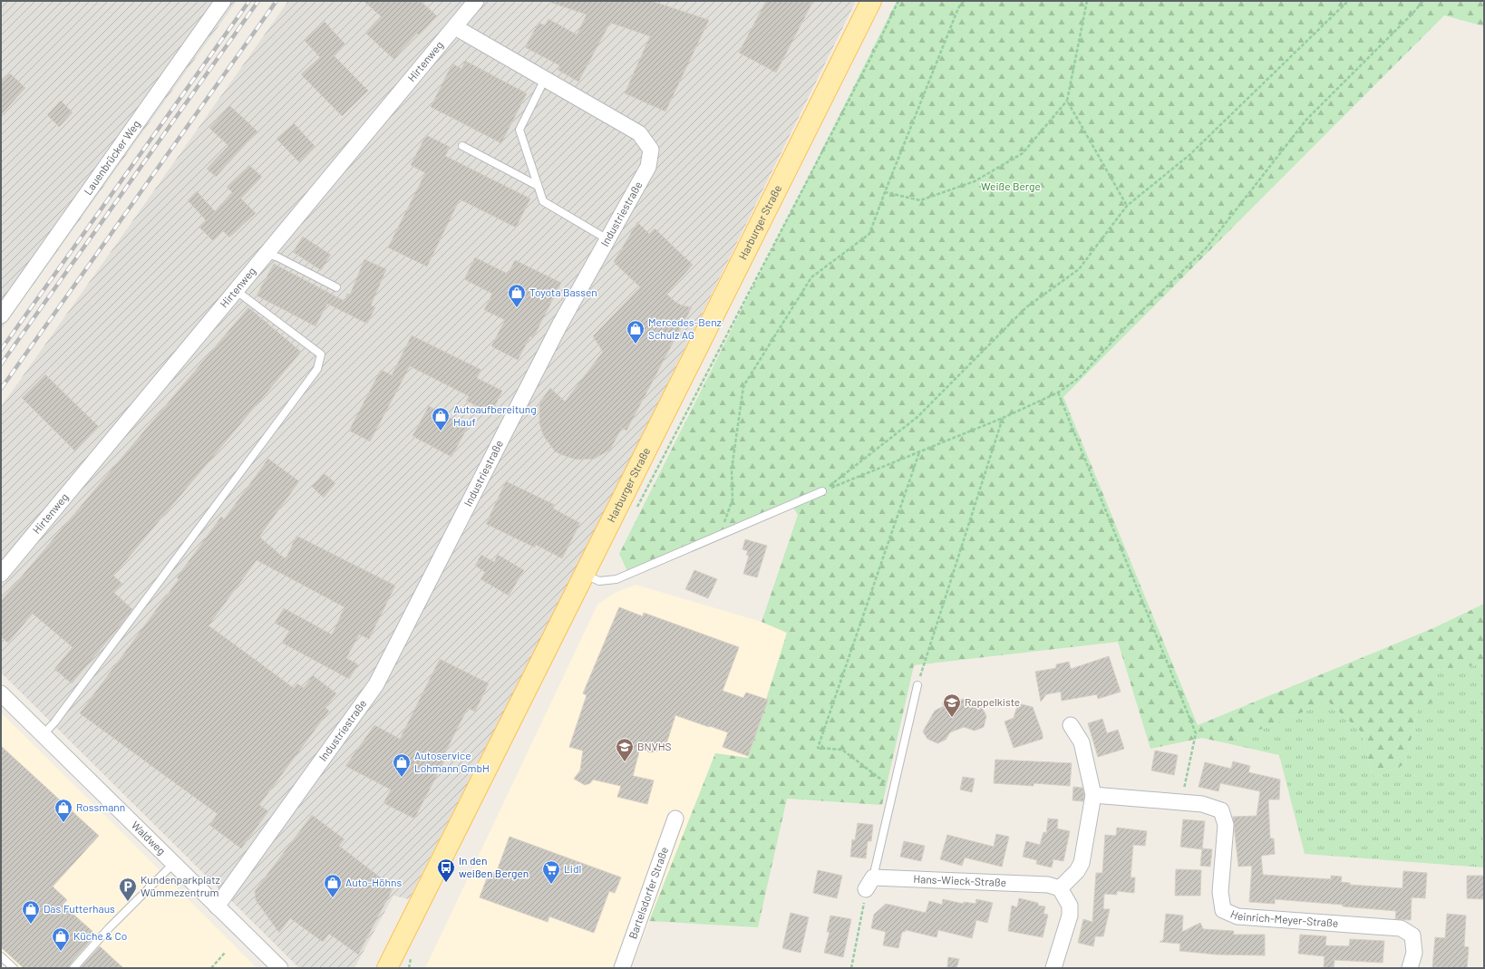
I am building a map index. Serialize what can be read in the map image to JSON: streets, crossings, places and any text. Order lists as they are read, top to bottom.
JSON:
{
  "streets": {
    "main road": ["Harburger Straße"],
    "street": [
      "Hirtenweg",
      "Lauenbrücker Weg",
      "Industriestraße",
      "Waldweg",
      "Hans-Wieck-Straße",
      "Bartelsdorfer Straße",
      "Heinrich-Meyer-Straße"
    ]
  },
  "crossings": [
    ["Hirtenweg", "Industriestraße"],
    ["Industriestraße", "Waldweg"]
  ],
  "parks": ["Weiße Berge"],
  "places": {
    "shop": [
      "Toyota Bassen",
      "Mercedes-Benz Schulz AG",
      "Autoaufbereitung Hauf",
      "Autoservice Lohmann GmbH",
      "Rossmann",
      "Auto-Höhns",
      "Das Futterhaus",
      "Küche & Co"
    ],
    "school or university": ["Rappelkiste", "BNVHS"],
    "bus stop": ["In den weißen Bergen"],
    "supermarket": ["Lidl"],
    "parking": ["Kundenparkplatz Wümmezentrum"]
  }
}
